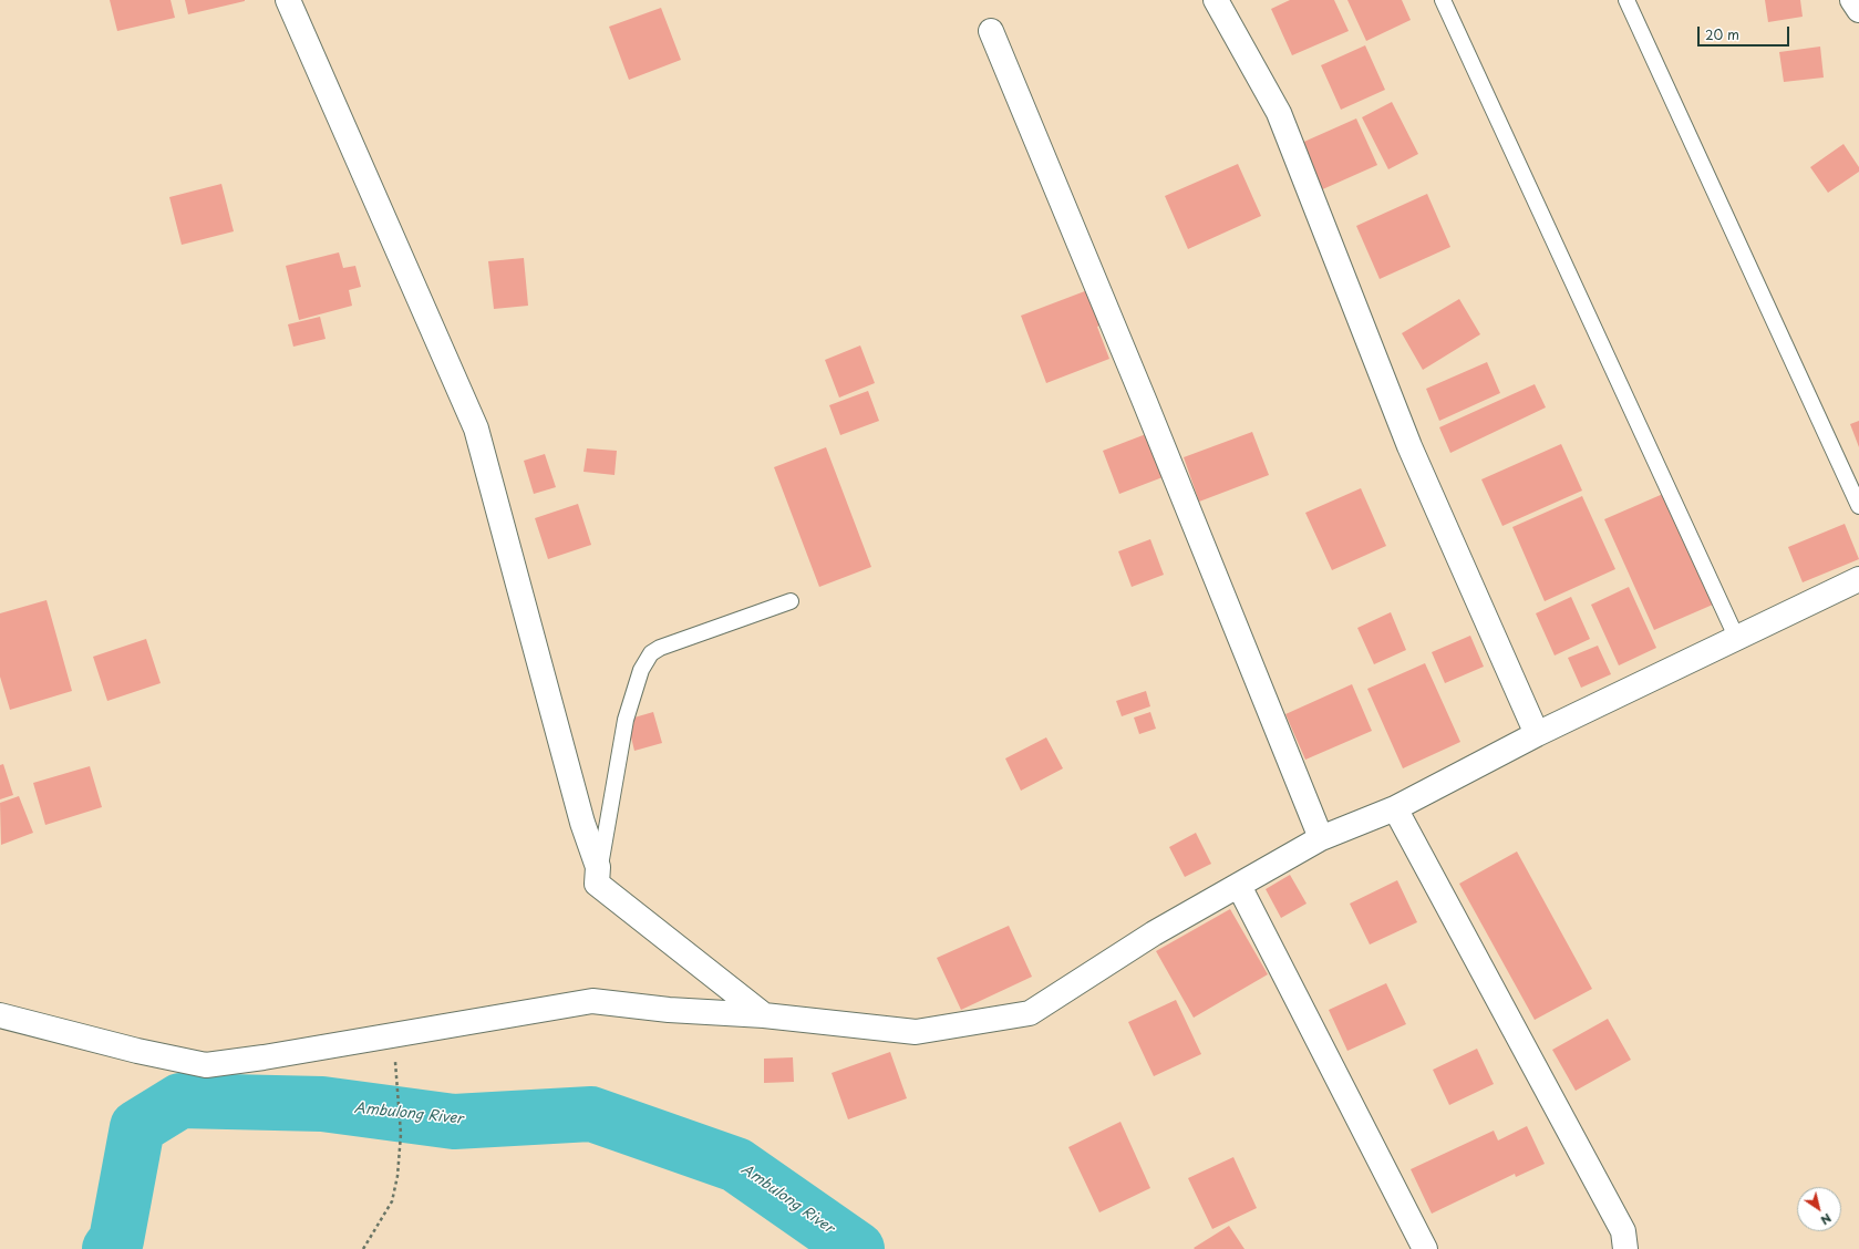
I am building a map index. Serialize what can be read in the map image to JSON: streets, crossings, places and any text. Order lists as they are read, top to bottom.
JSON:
{
  "water": ["Ambulong River"],
  "scale_bar": "20 m",
  "north": "bottom right"
}
